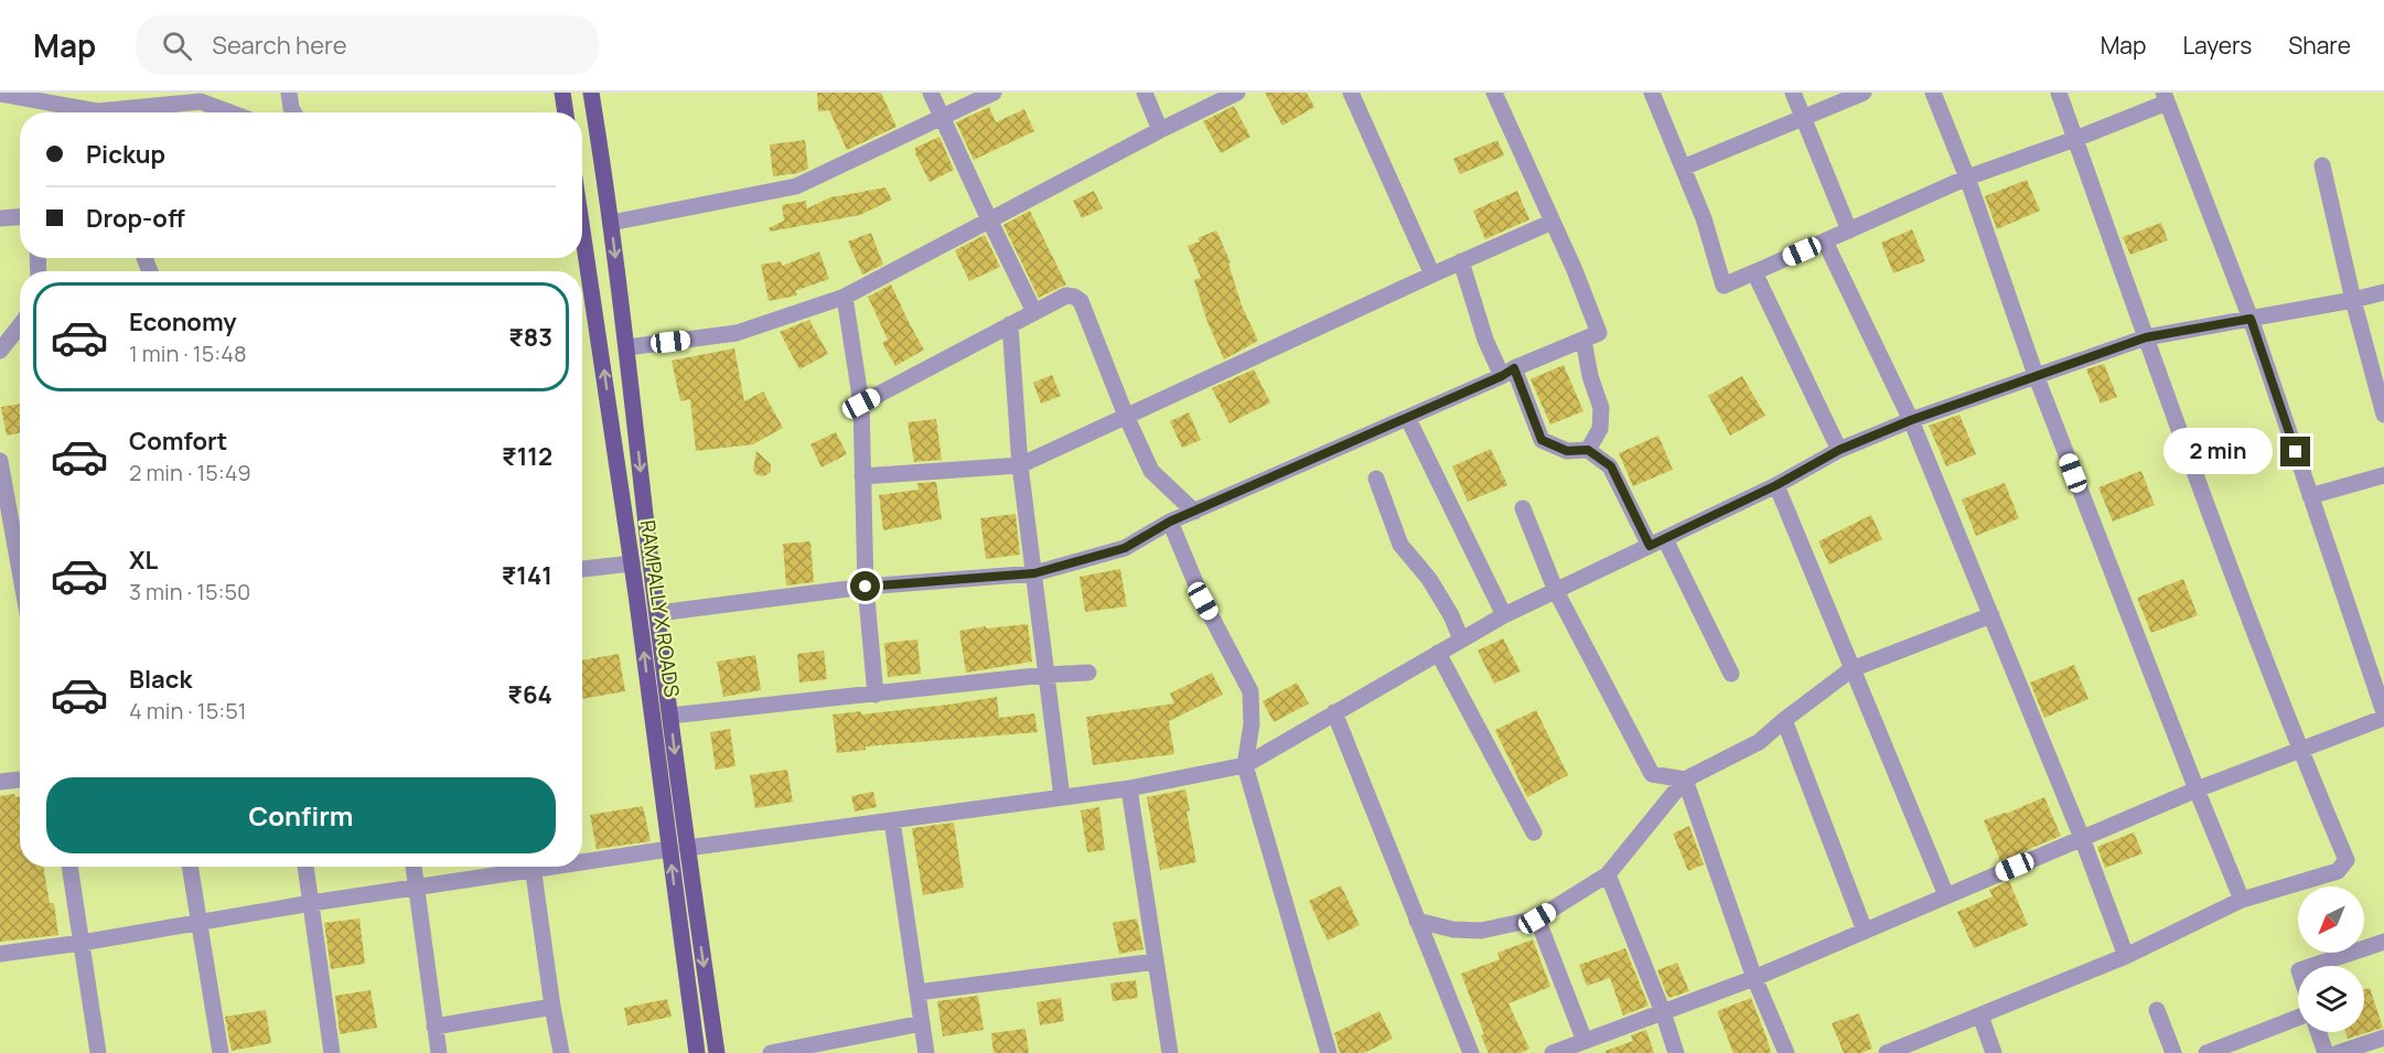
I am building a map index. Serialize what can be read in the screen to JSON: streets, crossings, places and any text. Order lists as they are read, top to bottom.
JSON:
{
  "streets": {
    "main road": ["RAMPALLY X ROADS"]
  },
  "north": "bottom left",
  "page": {
    "header": "Map",
    "search": "Search here",
    "nav": ["Map", "Layers", "Share"],
    "banner": ["Pickup", "Drop-off"],
    "list": [
      {
        "name": "Economy",
        "note": "1 min · 15:48",
        "value": "₹83"
      },
      {
        "name": "Comfort",
        "note": "2 min · 15:49",
        "value": "₹112"
      },
      {
        "name": "XL",
        "note": "3 min · 15:50",
        "value": "₹141"
      },
      {
        "name": "Black",
        "note": "4 min · 15:51",
        "value": "₹64"
      }
    ],
    "bubble": "2 min",
    "buttons": "Confirm"
  }
}
